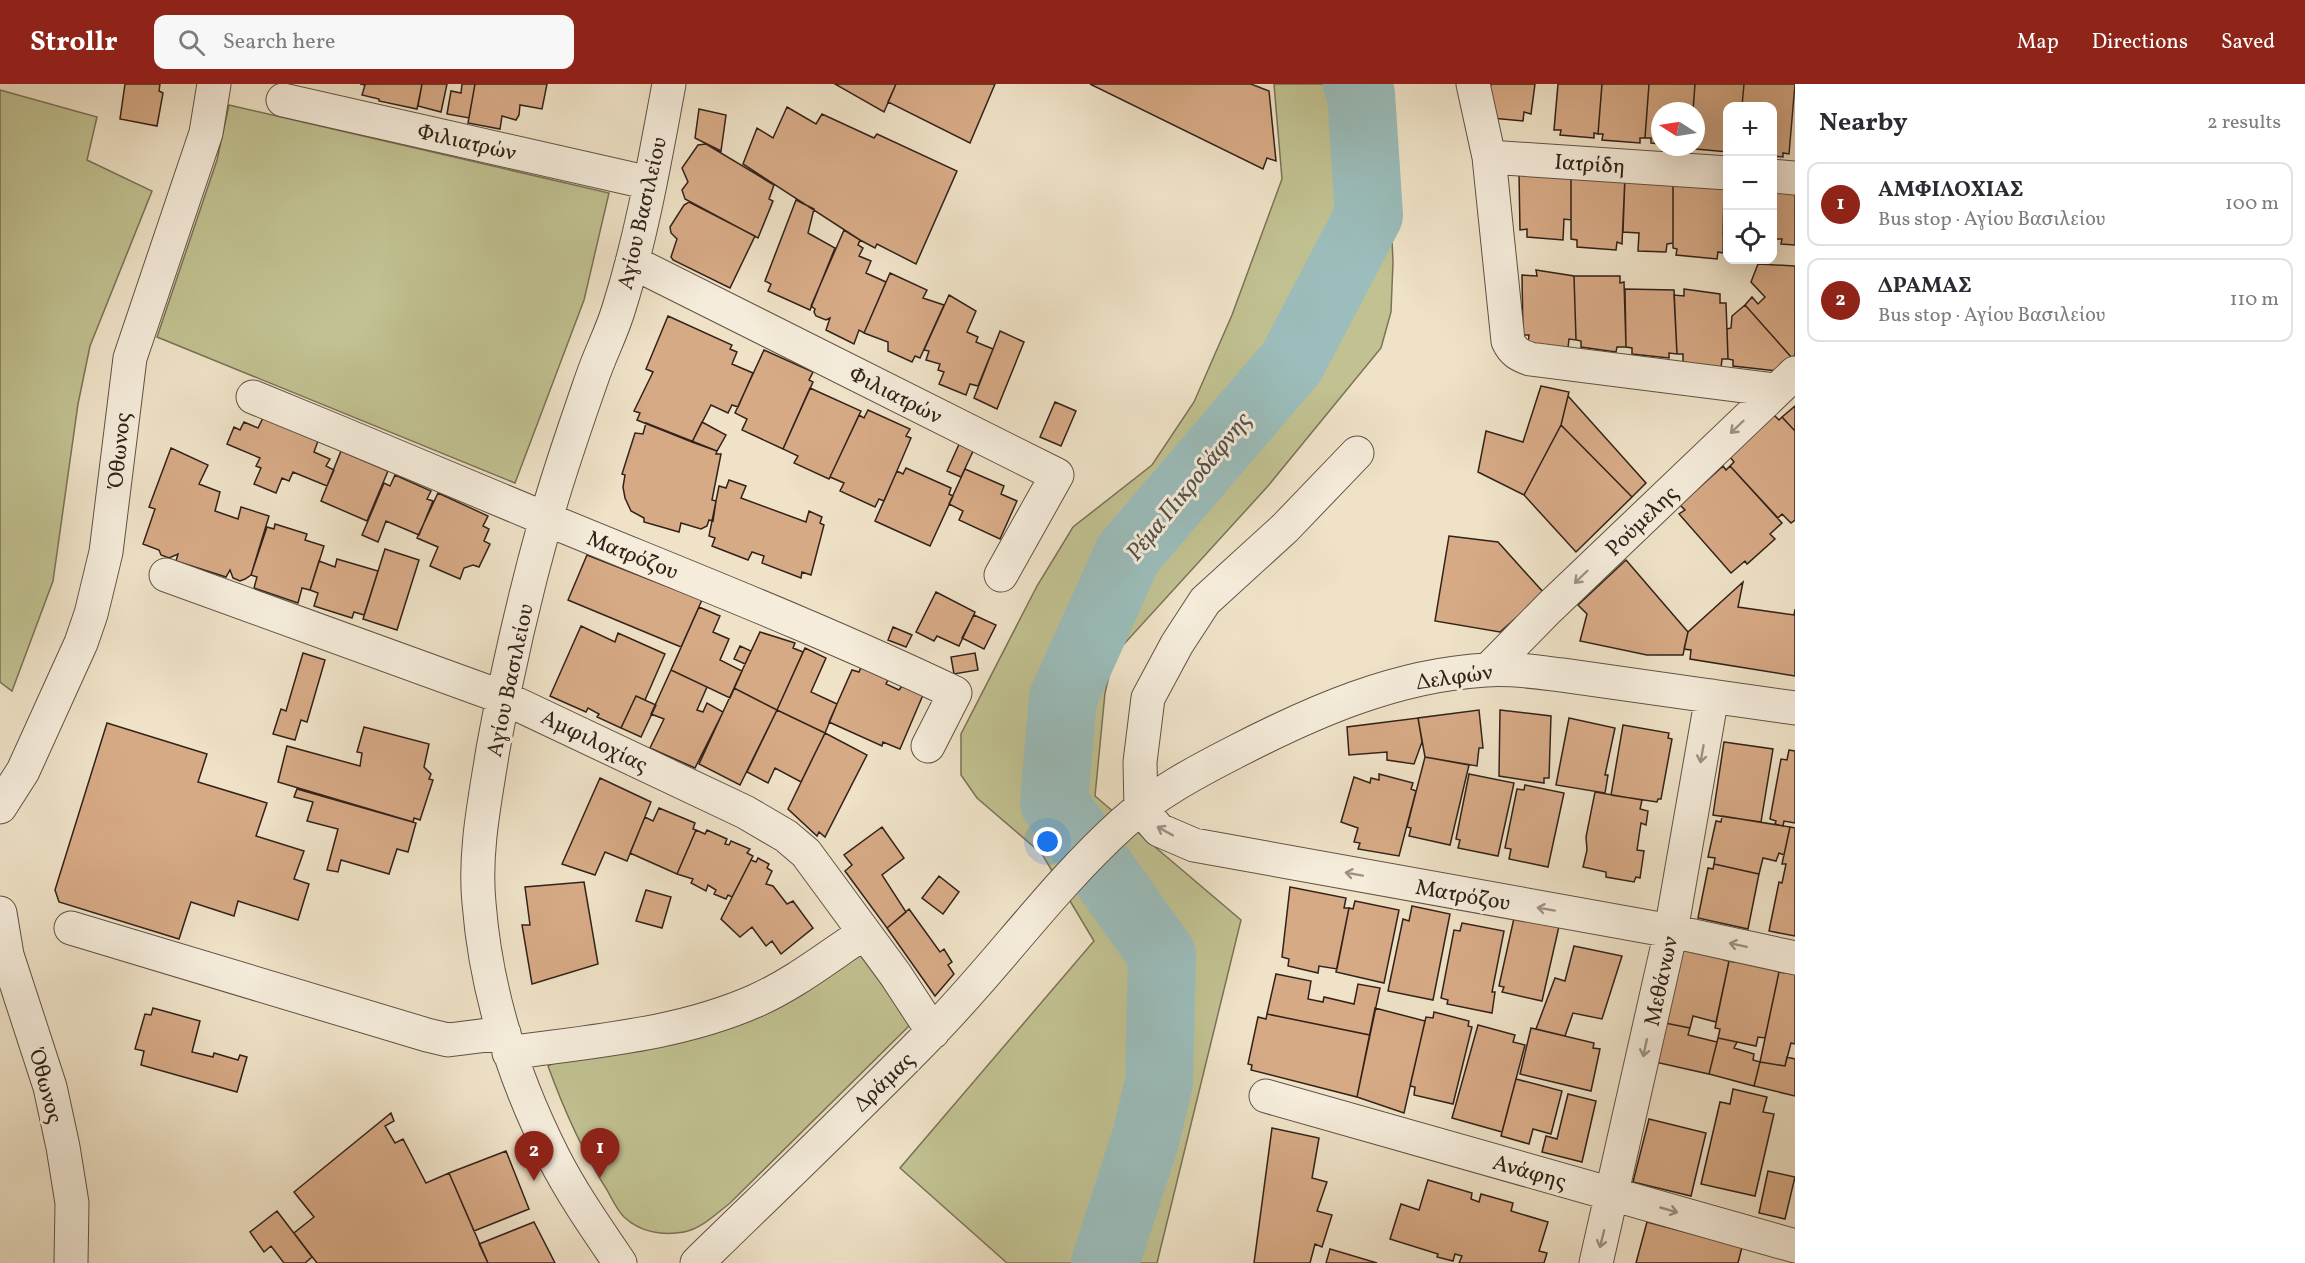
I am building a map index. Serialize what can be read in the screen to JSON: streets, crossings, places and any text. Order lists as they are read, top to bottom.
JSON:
{
  "streets": {
    "street": [
      "Φιλιατρών",
      "Ιατρίδη",
      "Αγίου Βασιλείου",
      "Όθωνος",
      "Ρούμελης",
      "Ματρόζου",
      "Δελφών",
      "Αμφιλοχίας",
      "Μεθάνων",
      "Δράμας",
      "Ανάφης"
    ]
  },
  "crossings": [
    ["Φιλιατρών", "Αγίου Βασιλείου"],
    ["Αγίου Βασιλείου", "Ματρόζου"],
    ["Αγίου Βασιλείου", "Αμφιλοχίας"],
    ["Ρούμελης", "Δελφών"],
    ["Ματρόζου", "Δελφών"],
    ["Ματρόζου", "Μεθάνων"],
    ["Δελφών", "Μεθάνων"],
    ["Δελφών", "Δράμας"],
    ["Αμφιλοχίας", "Δράμας"],
    ["Μεθάνων", "Ανάφης"]
  ],
  "one_way": ["Ρούμελης", "Ματρόζου", "Μεθάνων"],
  "water": ["Ρέμα Πικροδάφνης"],
  "north": "left",
  "page": {
    "header": "Strollr",
    "search": "Search here",
    "nav": ["Map", "Directions", "Saved"],
    "heading": ["Nearby", "2 results"],
    "map_buttons": ["+", "−"],
    "list": [
      {
        "mark": "1",
        "name": "ΑΜΦΙΛΟΧΙΑΣ",
        "note": "Bus stop · Αγίου Βασιλείου",
        "value": "100 m"
      },
      {
        "mark": "2",
        "name": "ΔΡΑΜΑΣ",
        "note": "Bus stop · Αγίου Βασιλείου",
        "value": "110 m"
      }
    ],
    "pins": ["1", "2"]
  }
}
